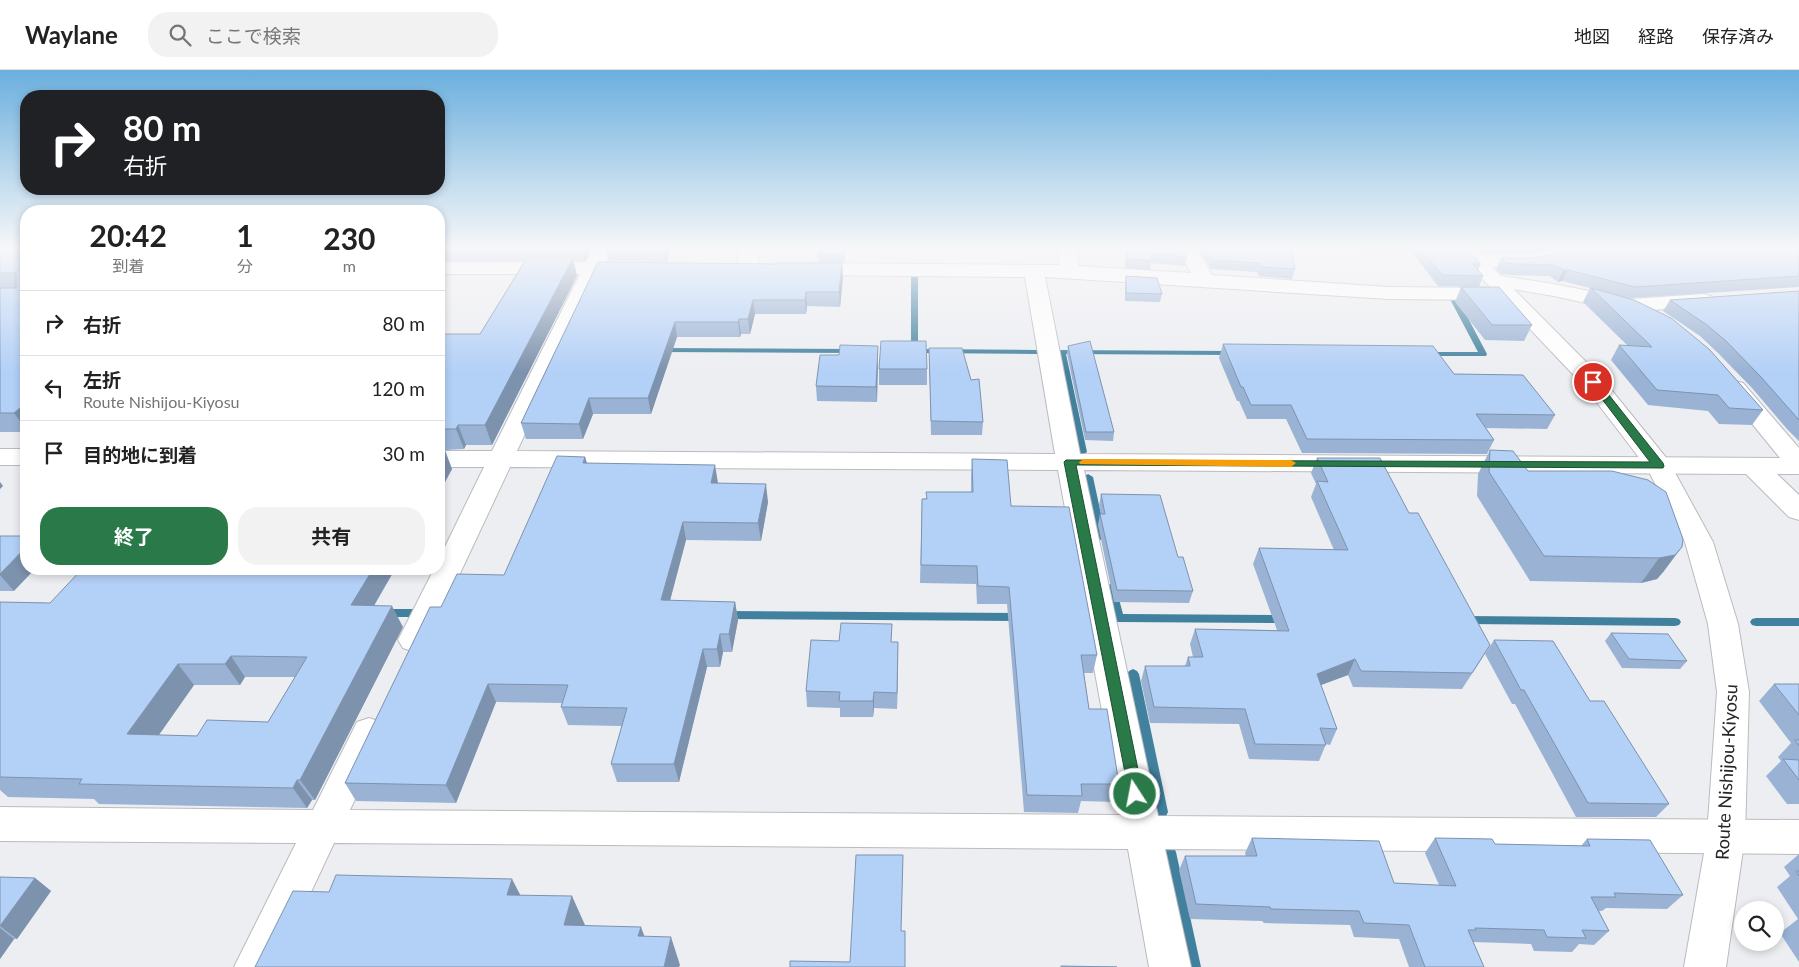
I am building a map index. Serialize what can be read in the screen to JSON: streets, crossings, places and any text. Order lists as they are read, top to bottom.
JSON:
{
  "streets": {
    "street": ["Route Nishijou-Kiyosu"]
  },
  "page": {
    "header": "Waylane",
    "search": "ここで検索",
    "nav": ["地図", "経路", "保存済み"],
    "turn": ["80 m", "右折"],
    "eta": [
      "20:42",
      "到着",
      "1",
      "分",
      "230",
      "m"
    ],
    "list": [
      {
        "name": "右折",
        "value": "80 m"
      },
      {
        "name": "左折",
        "note": "Route Nishijou-Kiyosu",
        "value": "120 m"
      },
      {
        "name": "目的地に到着",
        "value": "30 m"
      }
    ],
    "buttons": ["終了", "共有"]
  }
}
